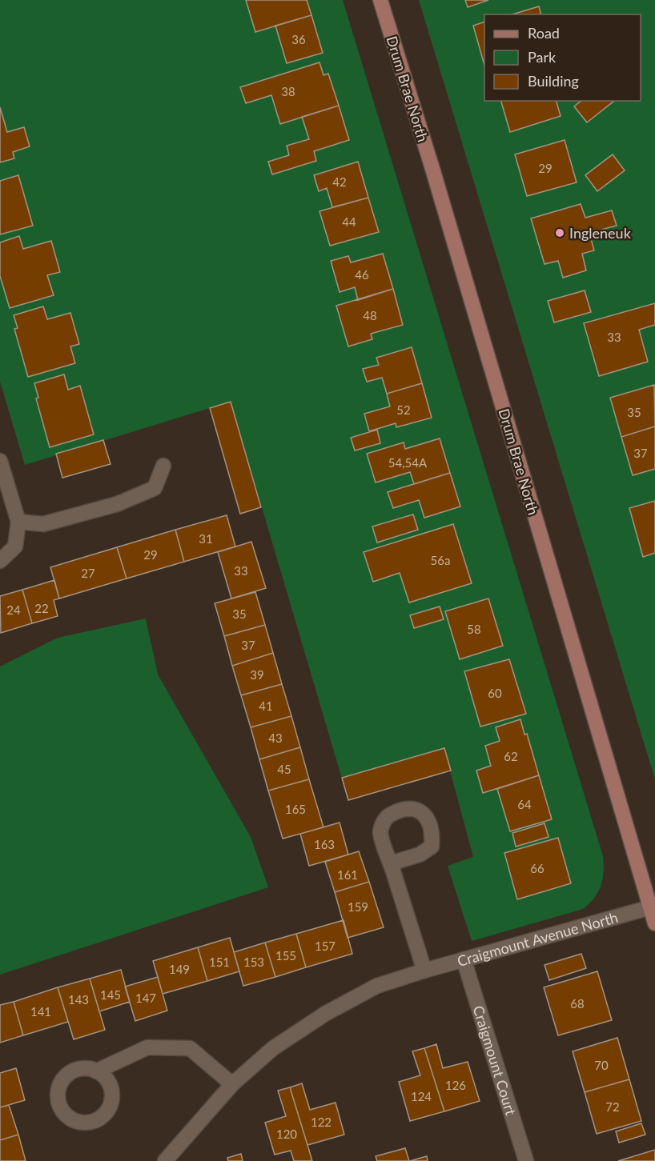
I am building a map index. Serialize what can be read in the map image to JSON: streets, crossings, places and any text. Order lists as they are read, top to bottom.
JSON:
{
  "streets": {
    "main road": ["Drum Brae North"],
    "street": ["Craigmount Avenue North", "Craigmount Court"]
  },
  "crossings": [
    ["Drum Brae North", "Craigmount Avenue North"],
    ["Craigmount Avenue North", "Craigmount Court"]
  ],
  "places": ["Ingleneuk"],
  "house_numbers": [
    "36",
    "38",
    "29",
    "42",
    "44",
    "46",
    "48",
    "33",
    "52",
    "35",
    "37",
    "54,54A",
    "31",
    "29",
    "56a",
    "33",
    "27",
    "22",
    "24",
    "35",
    "58",
    "37",
    "39",
    "60",
    "41",
    "43",
    "62",
    "45",
    "64",
    "165",
    "163",
    "66",
    "161",
    "159",
    "157",
    "155",
    "151",
    "153",
    "149",
    "145",
    "147",
    "143",
    "68",
    "141",
    "70",
    "126",
    "124",
    "72",
    "122",
    "120"
  ],
  "legend": ["Road", "Park", "Building"]
}
